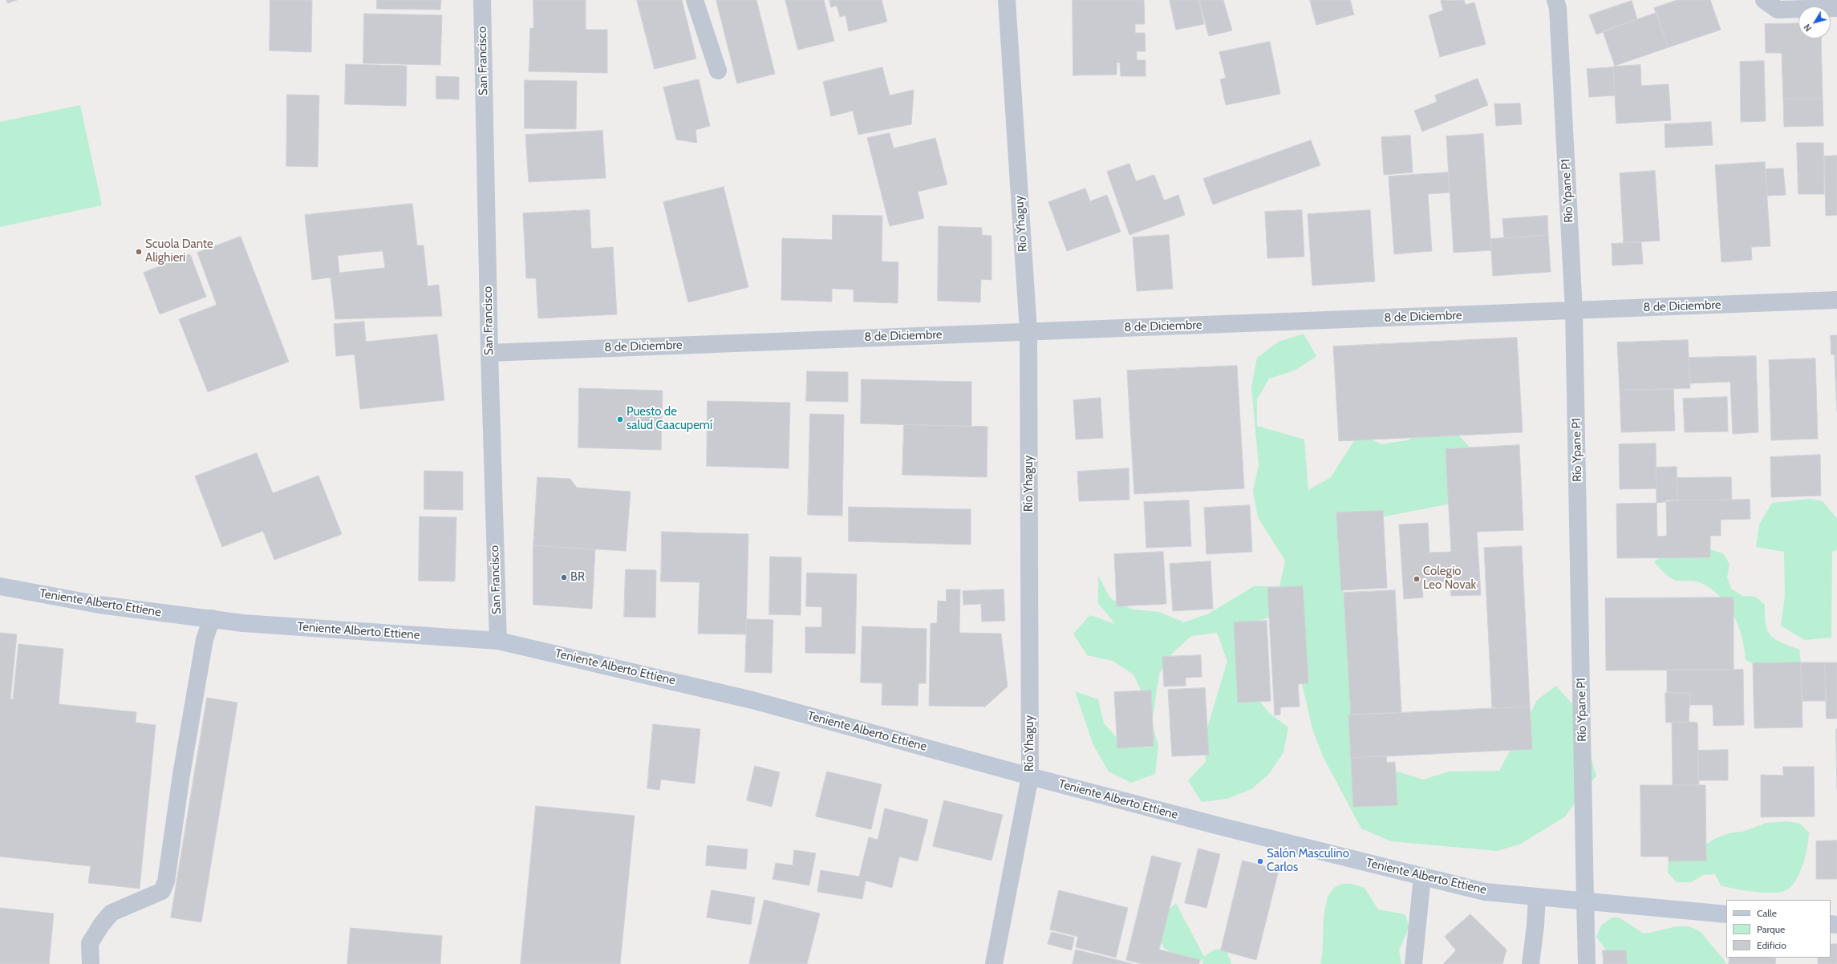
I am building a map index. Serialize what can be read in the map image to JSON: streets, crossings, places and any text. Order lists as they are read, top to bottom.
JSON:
{
  "streets": {
    "main road": ["Teniente Alberto Ettiene"],
    "street": [
      "San Francisco",
      "Río Ypane P1",
      "Río Yhaguy",
      "8 de Diciembre"
    ]
  },
  "crossings": [
    ["San Francisco", "8 de Diciembre"],
    ["San Francisco", "Teniente Alberto Ettiene"],
    ["Río Ypane P1", "8 de Diciembre"],
    ["Río Ypane P1", "Teniente Alberto Ettiene"],
    ["Río Yhaguy", "8 de Diciembre"],
    ["Río Yhaguy", "Teniente Alberto Ettiene"]
  ],
  "places": [
    "Scuola Dante Alighieri",
    "Puesto de salud Caacupemí",
    "BR",
    "Colegio Leo Novak",
    "Salón Masculino Carlos"
  ],
  "legend": ["Calle", "Parque", "Edificio"],
  "north": "bottom left"
}
